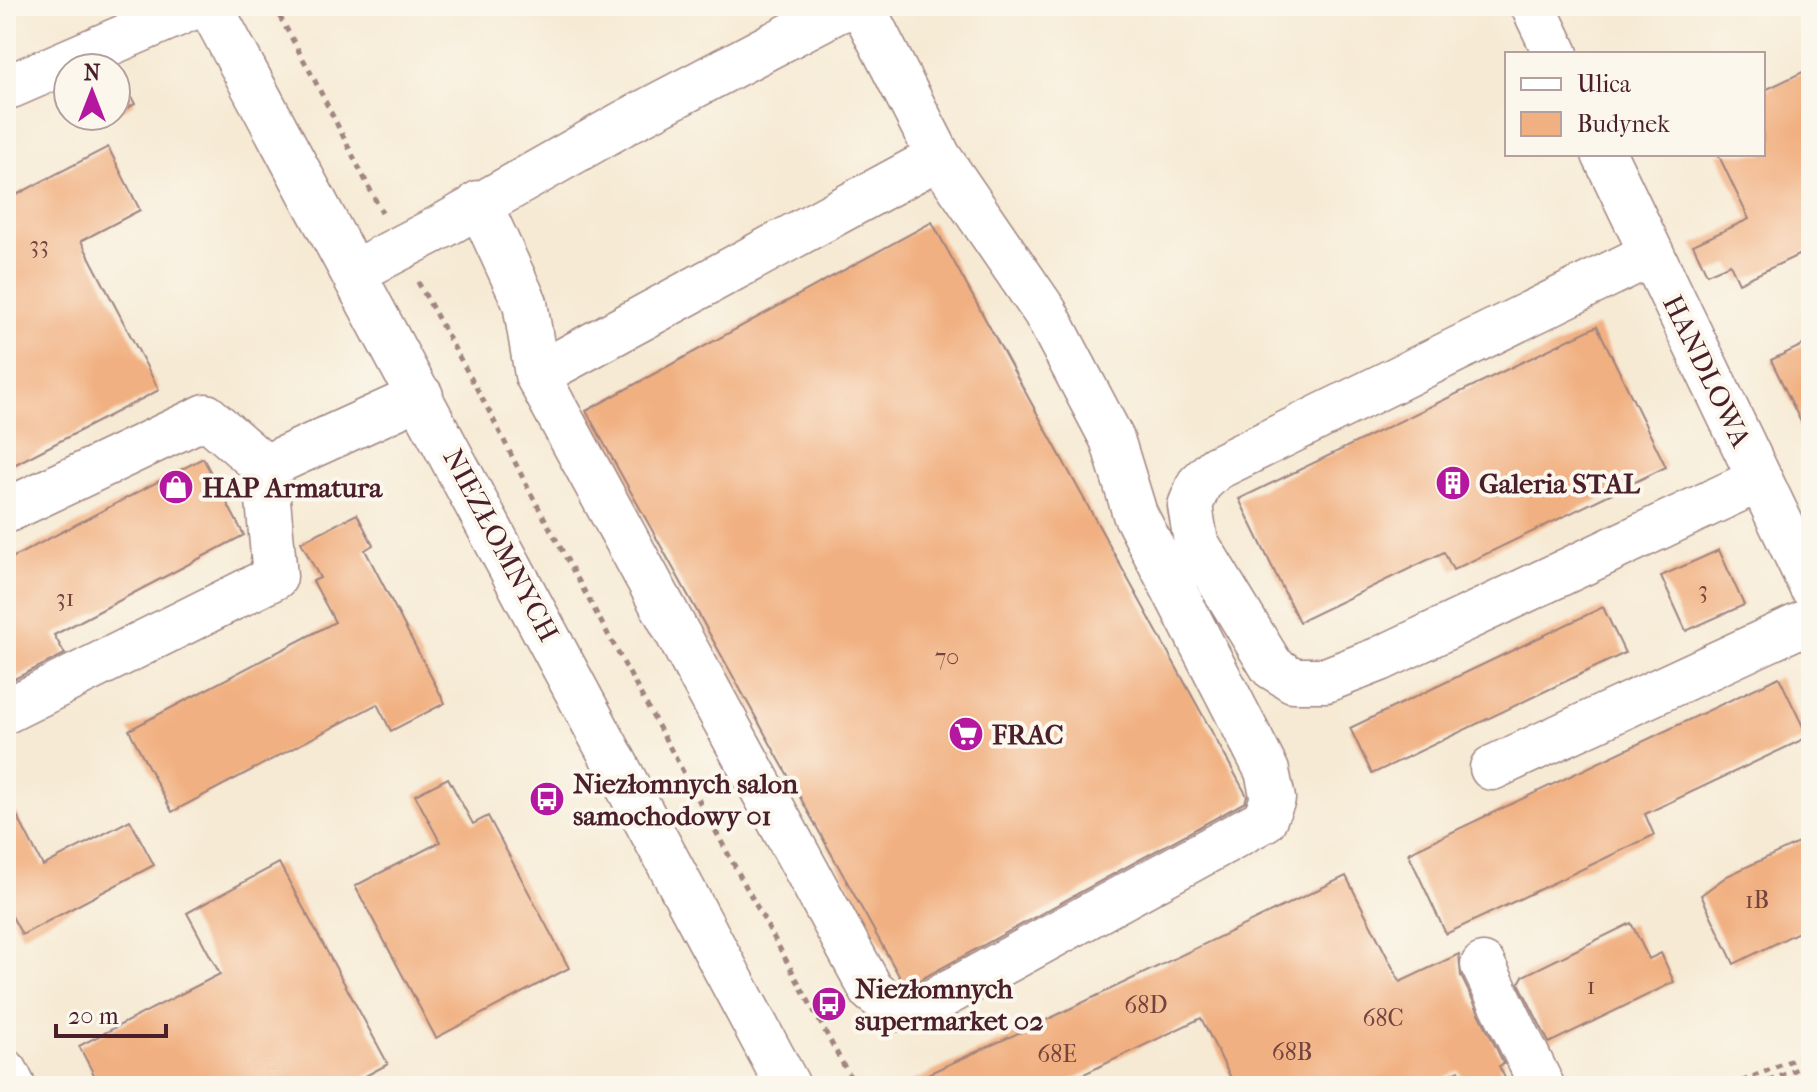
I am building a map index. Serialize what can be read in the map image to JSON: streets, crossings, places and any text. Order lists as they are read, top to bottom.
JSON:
{
  "streets": {
    "street": ["HANDLOWA", "NIEZŁOMNYCH"]
  },
  "places": {
    "building": ["Galeria STAL"],
    "shop": ["HAP Armatura"],
    "supermarket": ["FRAC"],
    "bus stop": ["Niezłomnych salon samochodowy 01", "Niezłomnych supermarket 02"]
  },
  "house_numbers": [
    "33",
    "3",
    "31",
    "70",
    "1B",
    "1",
    "68D",
    "68C",
    "68B",
    "68E"
  ],
  "legend": ["Ulica", "Budynek"],
  "scale_bar": "20 m",
  "north": "top"
}
